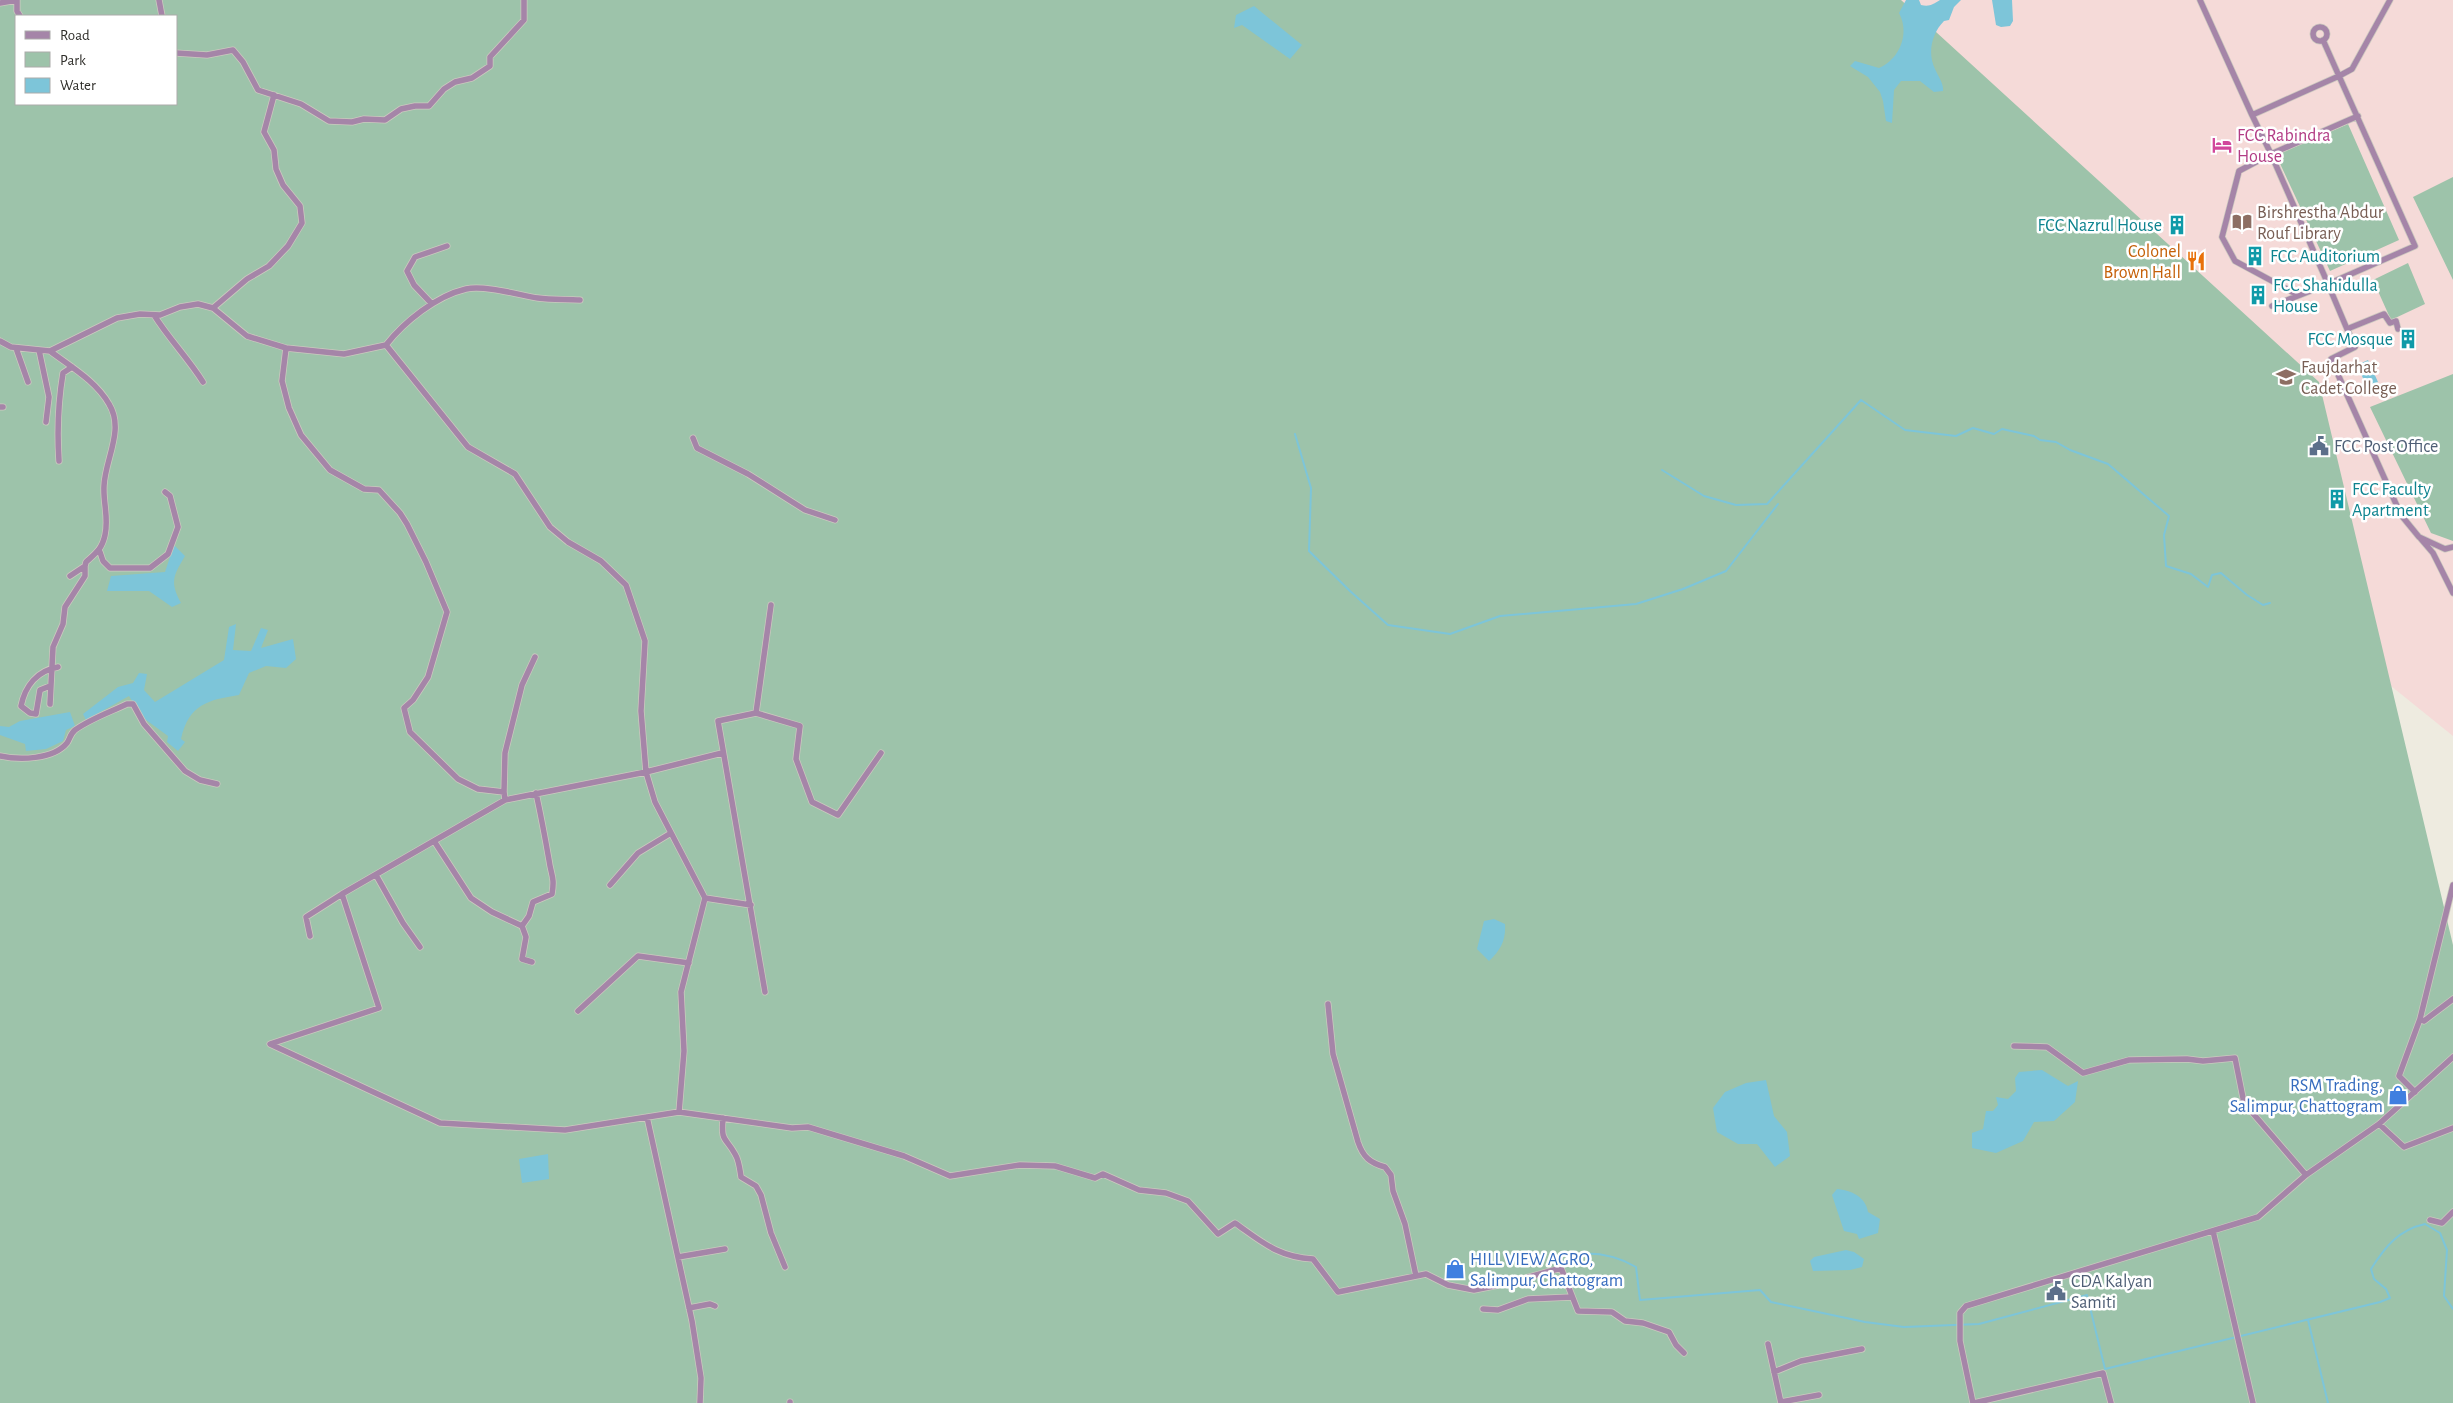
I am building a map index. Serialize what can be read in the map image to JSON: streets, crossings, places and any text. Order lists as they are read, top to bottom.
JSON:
{
  "places": {
    "hotel": ["FCC Rabindra House"],
    "library": ["Birshrestha Abdur Rouf Library"],
    "building": [
      "FCC Nazrul House",
      "FCC Auditorium",
      "FCC Shahidulla House",
      "FCC Mosque",
      "FCC Faculty Apartment"
    ],
    "restaurant": ["Colonel Brown Hall"],
    "school or university": ["Faujdarhat Cadet College"],
    "public building": ["FCC Post Office", "CDA Kalyan Samiti"],
    "shop": ["RSM Trading, Salimpur, Chattogram", "HILL VIEW AGRO, Salimpur, Chattogram"]
  },
  "legend": ["Road", "Park", "Water"]
}
